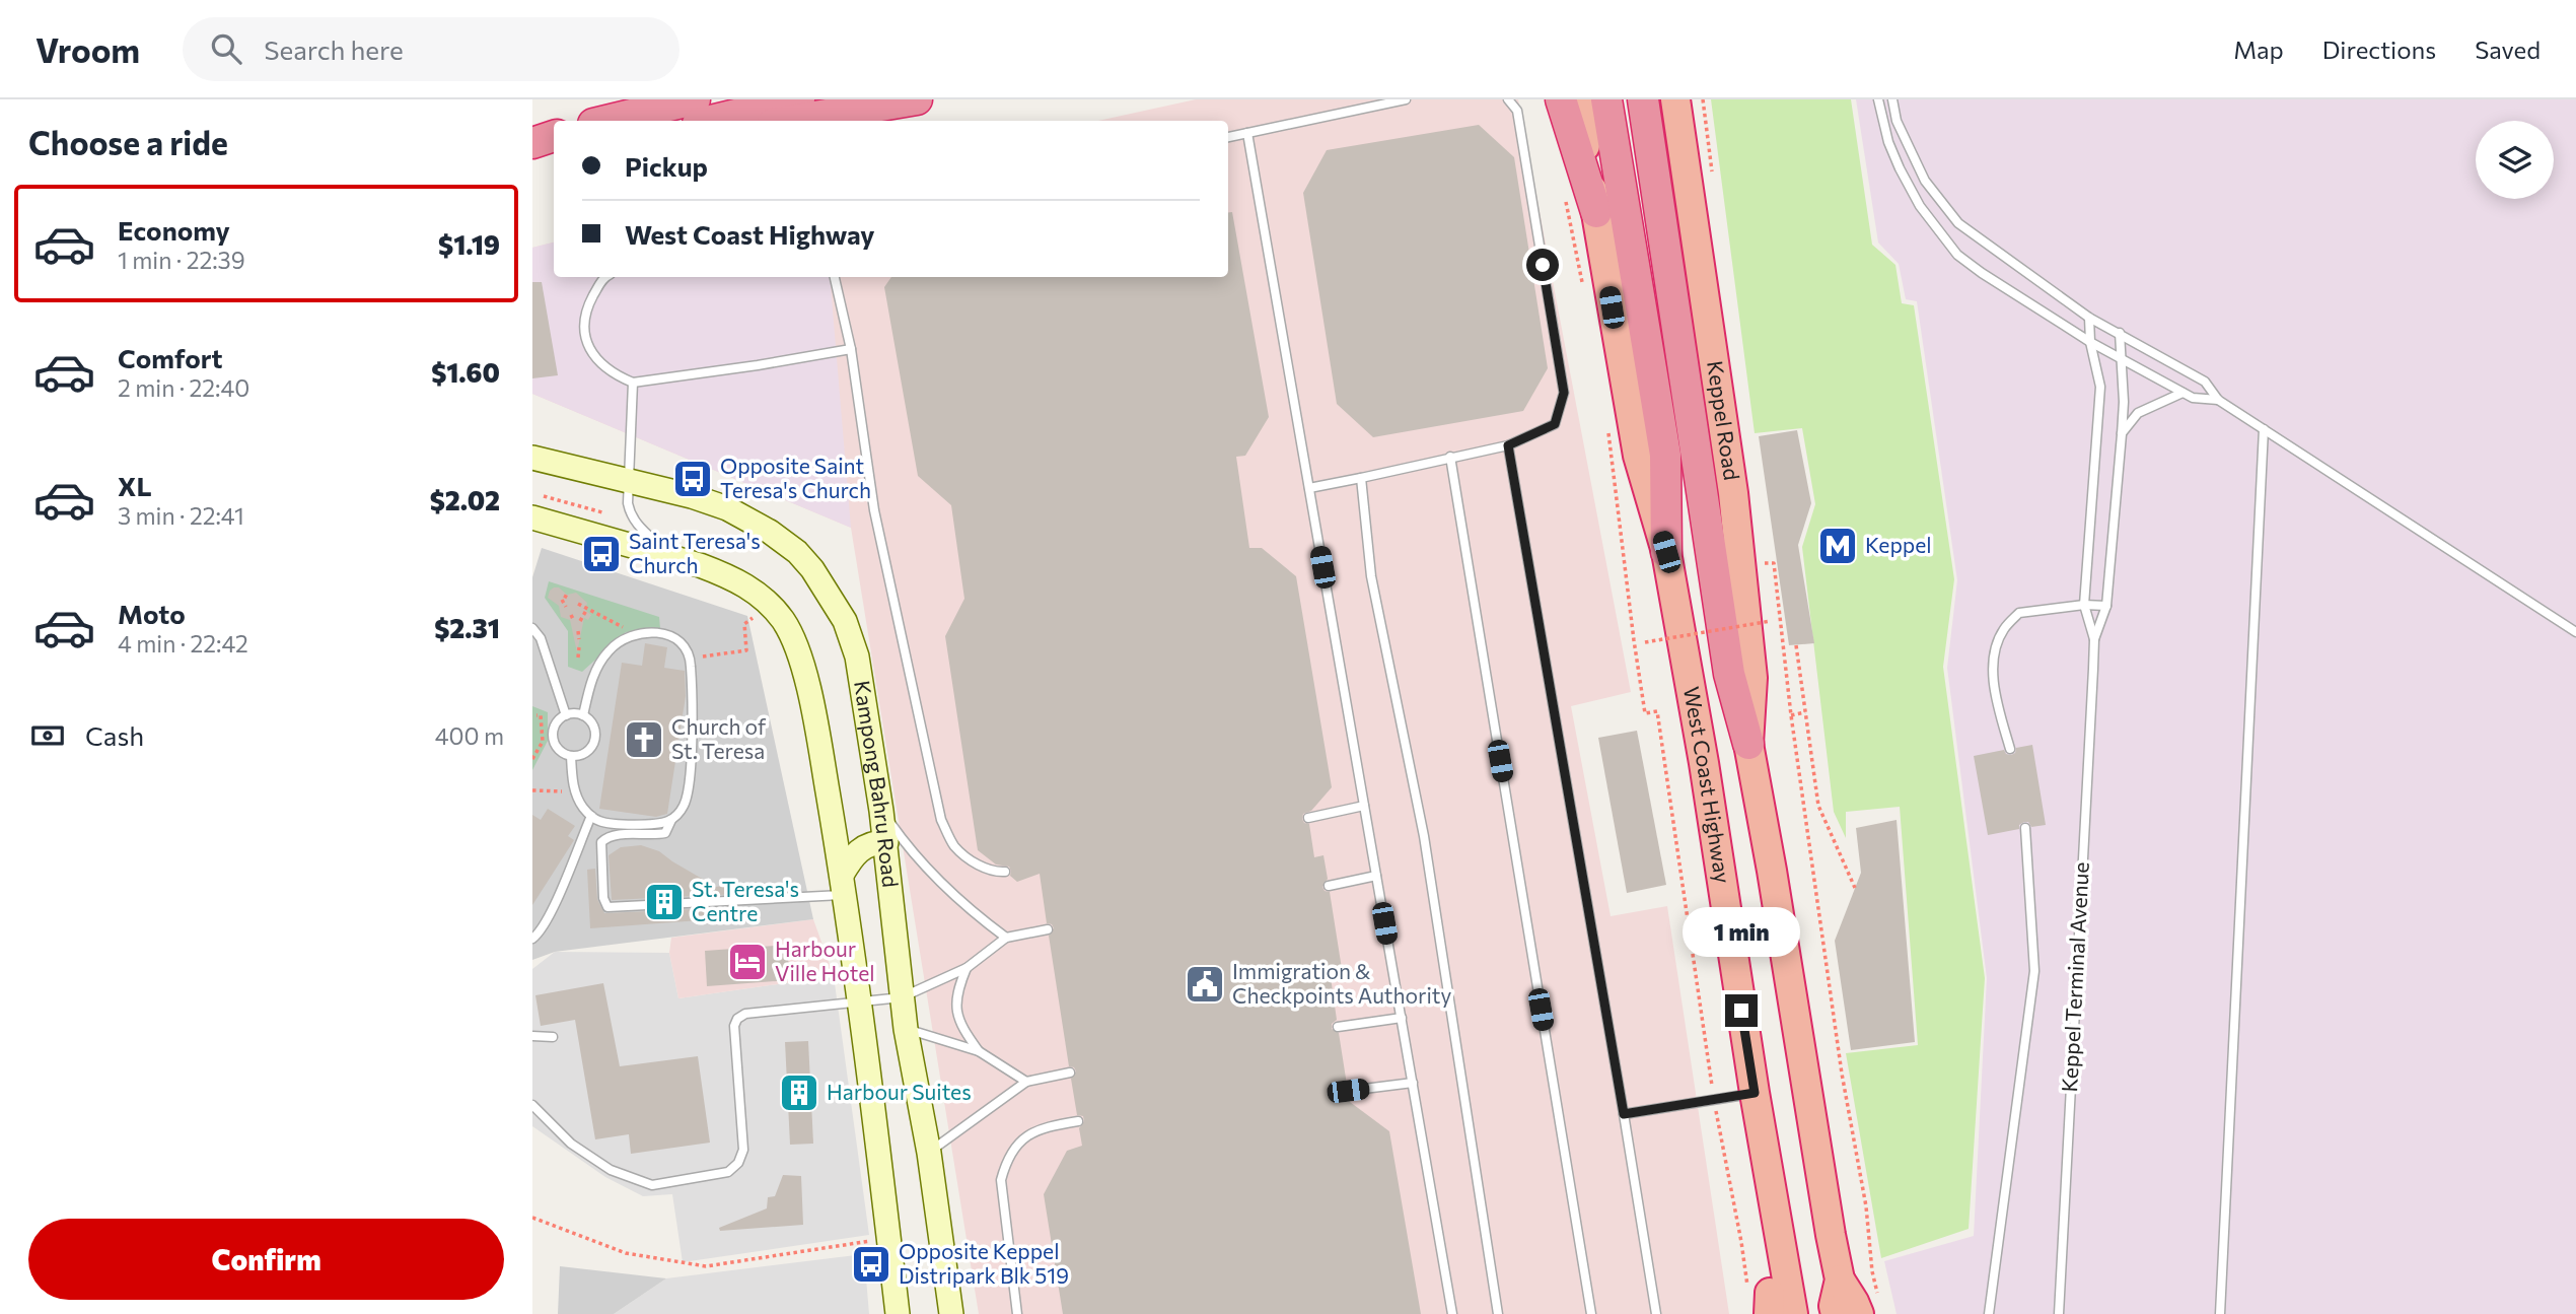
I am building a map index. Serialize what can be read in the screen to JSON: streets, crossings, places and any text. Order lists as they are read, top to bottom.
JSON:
{
  "streets": {
    "highway": ["Keppel Road", "West Coast Highway"],
    "main road": ["Kampong Bahru Road"],
    "lane": ["Keppel Terminal Avenue"]
  },
  "places": {
    "bus stop": ["Opposite Saint Teresa's Church", "Saint Teresa's Church", "Opposite Keppel Distripark Blk 519"],
    "metro station": ["Keppel"],
    "church": ["Church of St. Teresa"],
    "building": ["St. Teresa's Centre", "Harbour Suites"],
    "hotel": ["Harbour Ville Hotel"],
    "public building": ["Immigration & Checkpoints Authority"]
  },
  "page": {
    "header": "Vroom",
    "search": "Search here",
    "nav": ["Map", "Directions", "Saved"],
    "heading": "Choose a ride",
    "banner": ["Pickup", "West Coast Highway"],
    "list": [
      {
        "name": "Economy",
        "note": "1 min · 22:39",
        "value": "$1.19"
      },
      {
        "name": "Comfort",
        "note": "2 min · 22:40",
        "value": "$1.60"
      },
      {
        "name": "XL",
        "note": "3 min · 22:41",
        "value": "$2.02"
      },
      {
        "name": "Moto",
        "note": "4 min · 22:42",
        "value": "$2.31"
      }
    ],
    "pay": ["Cash", "400 m"],
    "bubble": "1 min",
    "buttons": "Confirm"
  }
}
